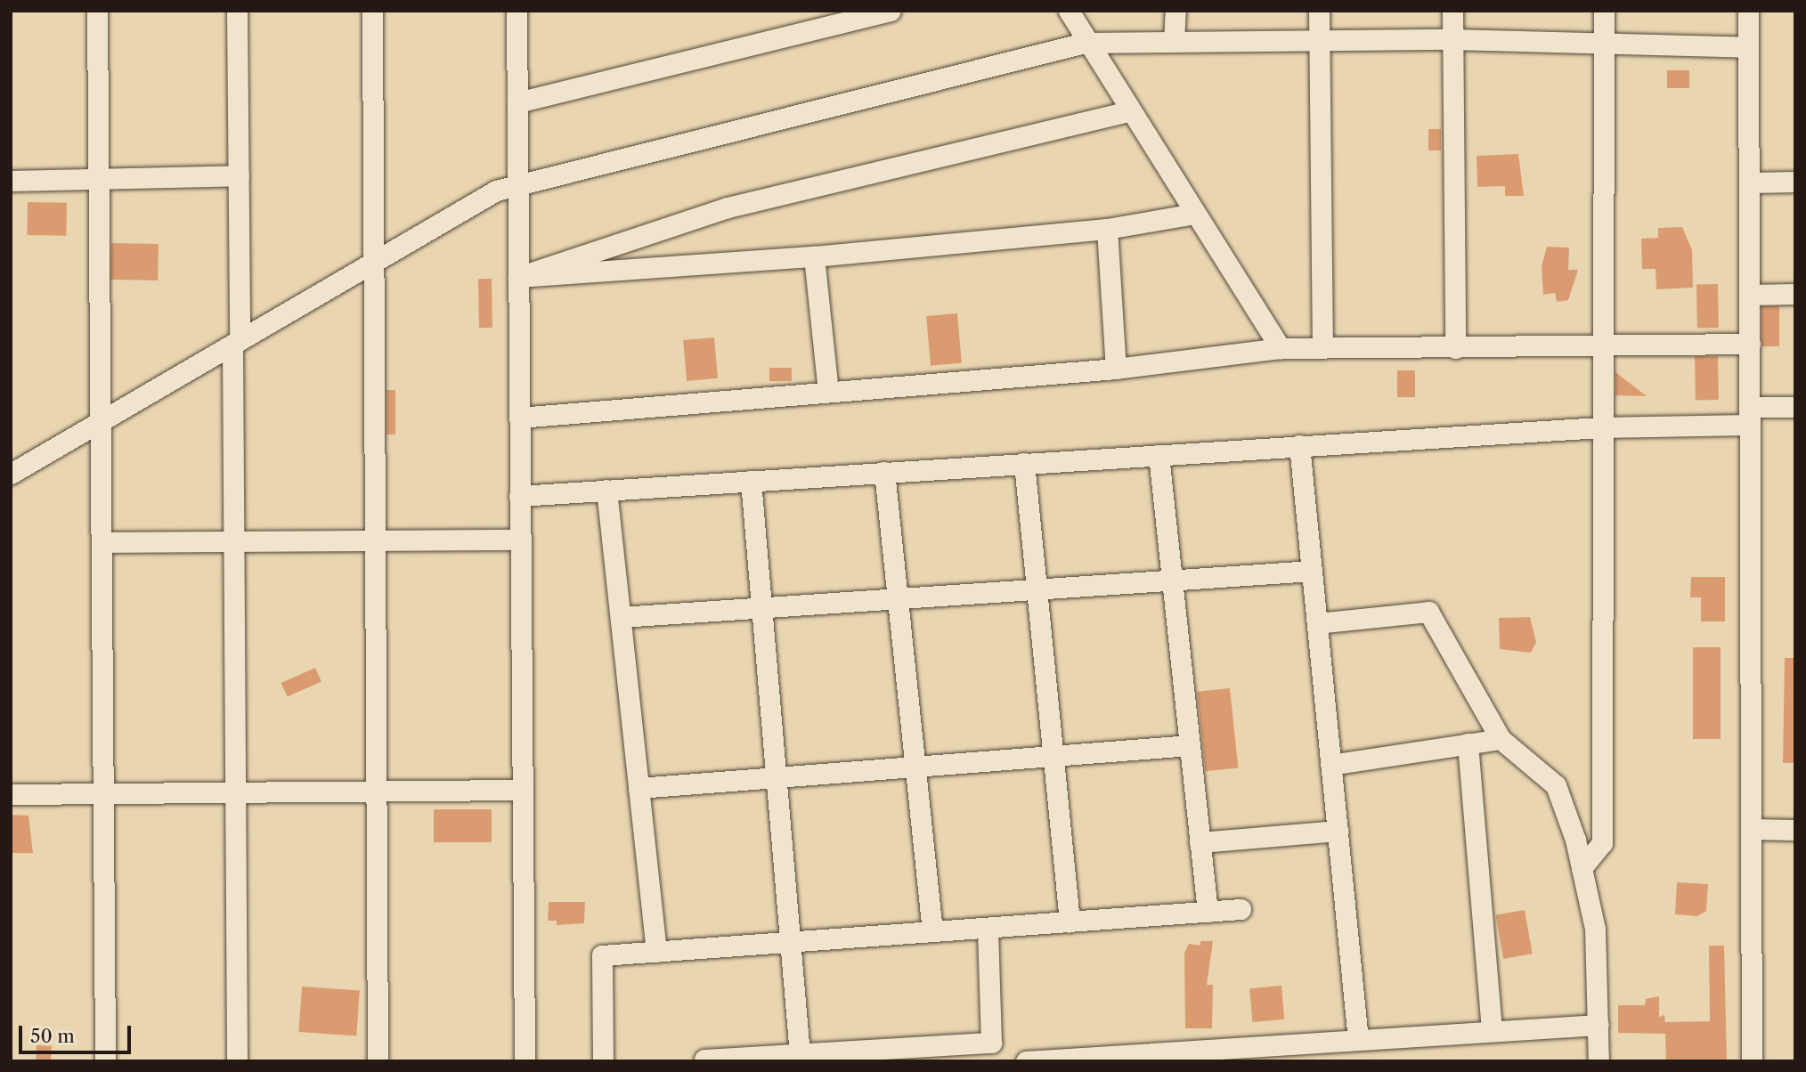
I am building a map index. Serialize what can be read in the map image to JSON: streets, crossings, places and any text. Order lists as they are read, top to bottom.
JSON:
{
  "scale_bar": "50 m"
}
